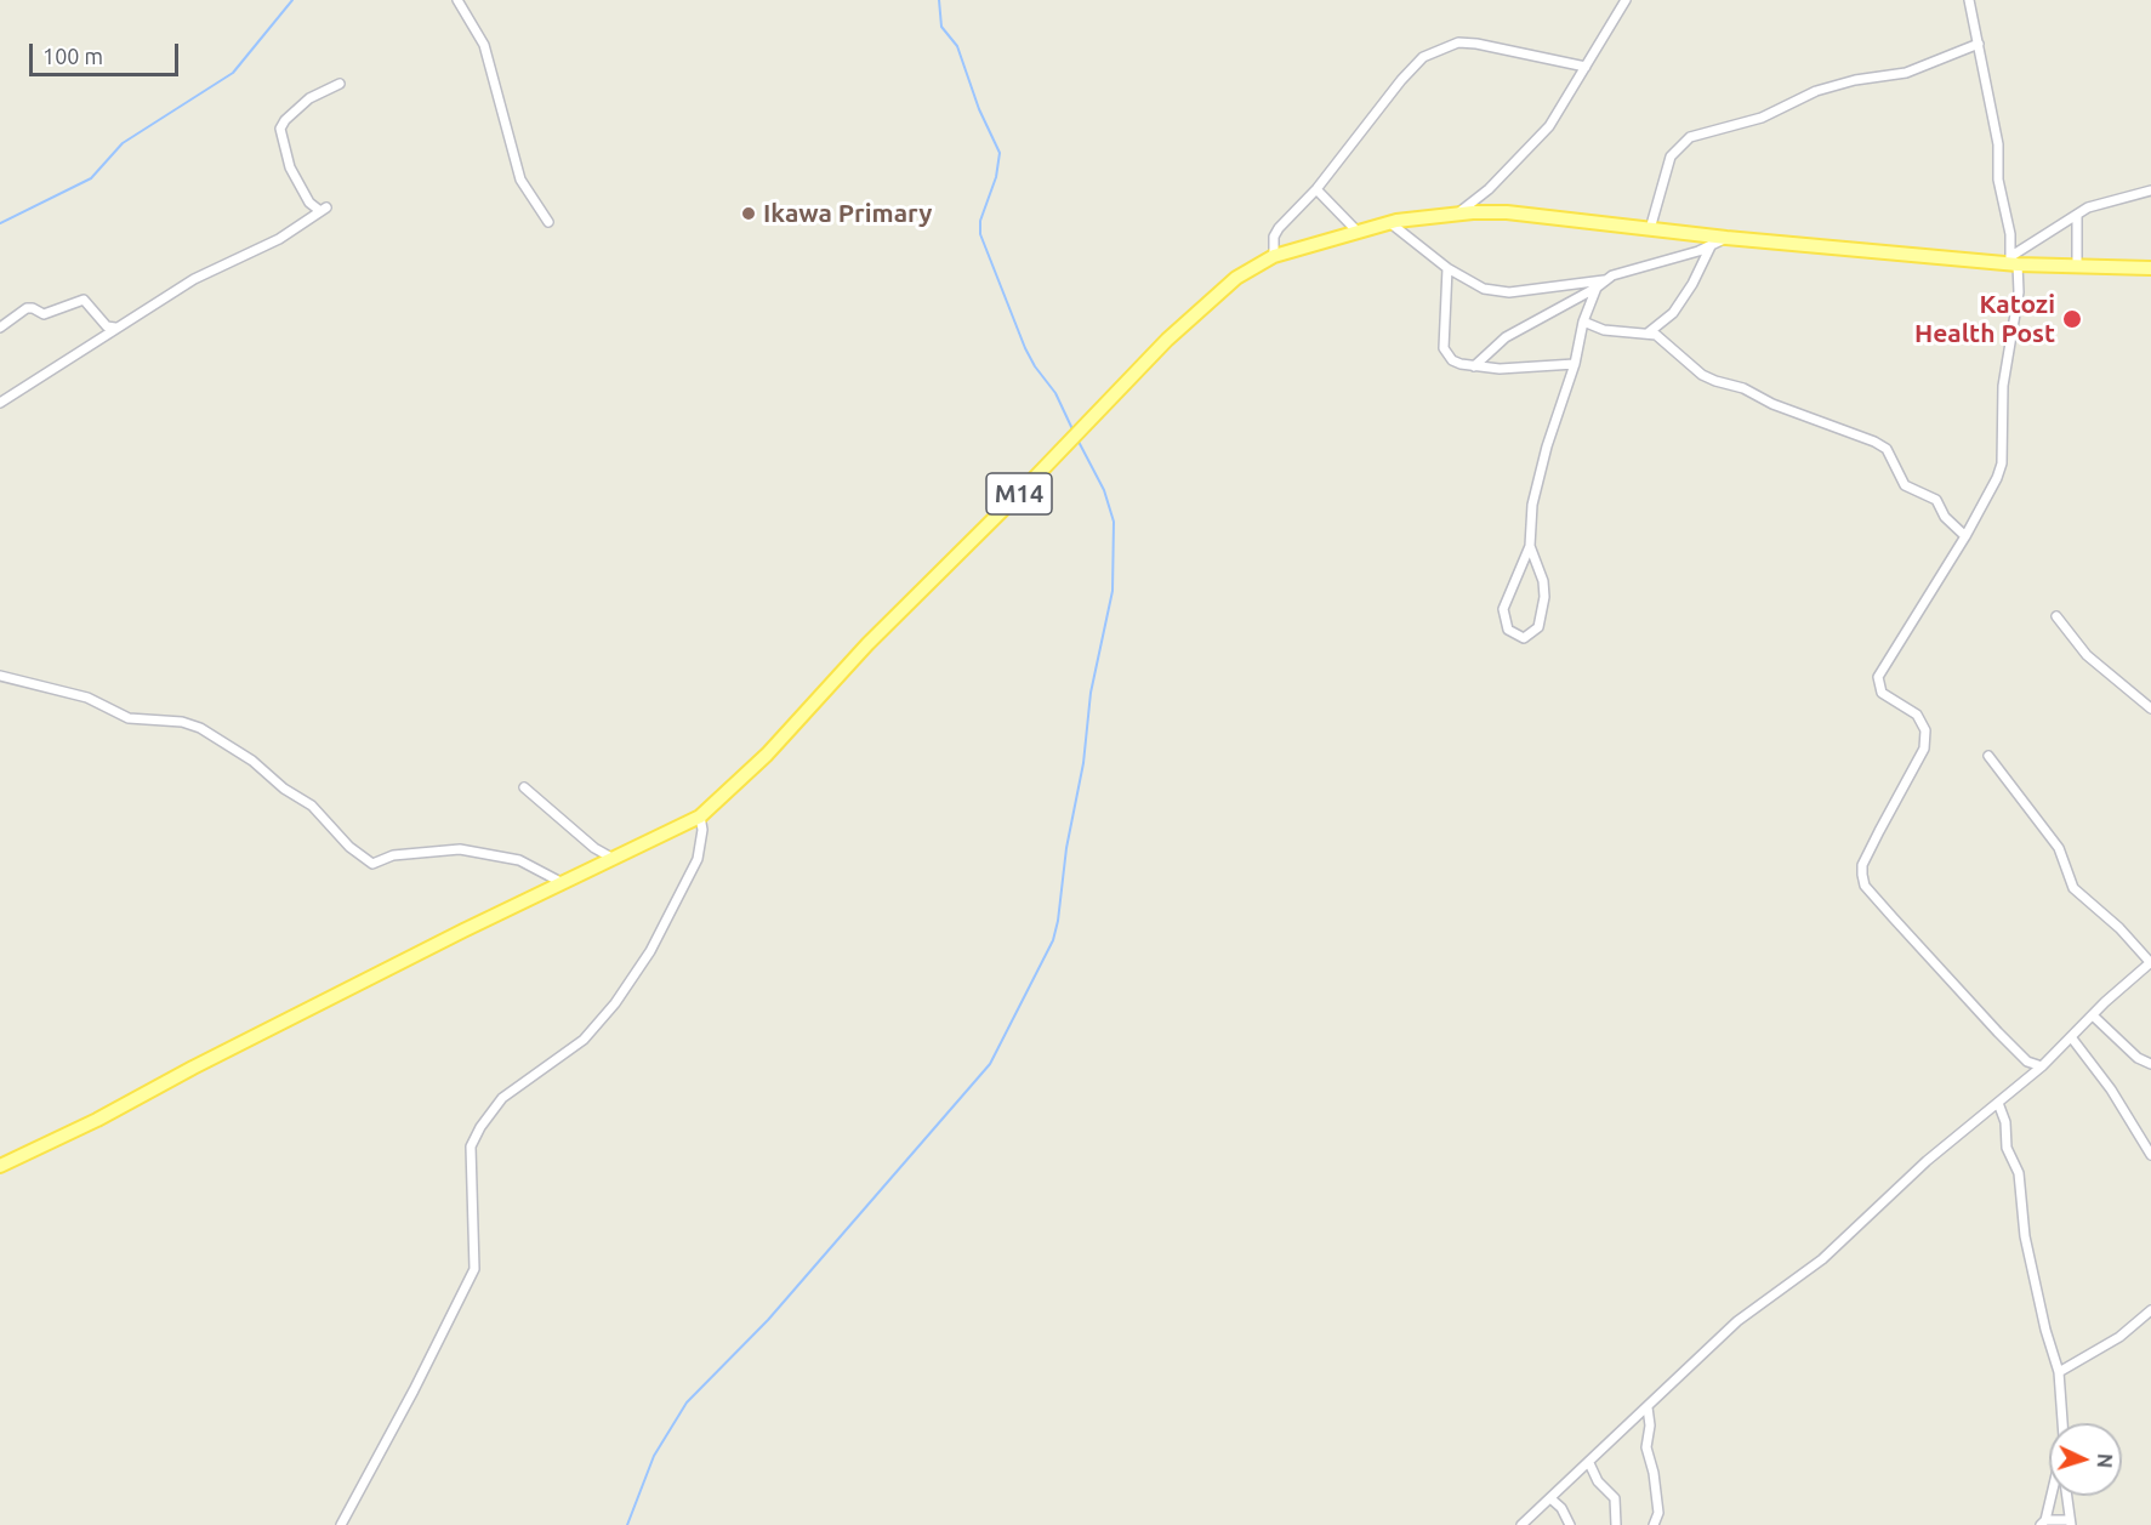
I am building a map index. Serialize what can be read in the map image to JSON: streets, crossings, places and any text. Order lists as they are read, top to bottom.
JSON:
{
  "streets": {
    "main road": ["M14"]
  },
  "places": ["Ikawa Primary", "Katozi Health Post"],
  "scale_bar": "100 m",
  "north": "right"
}
